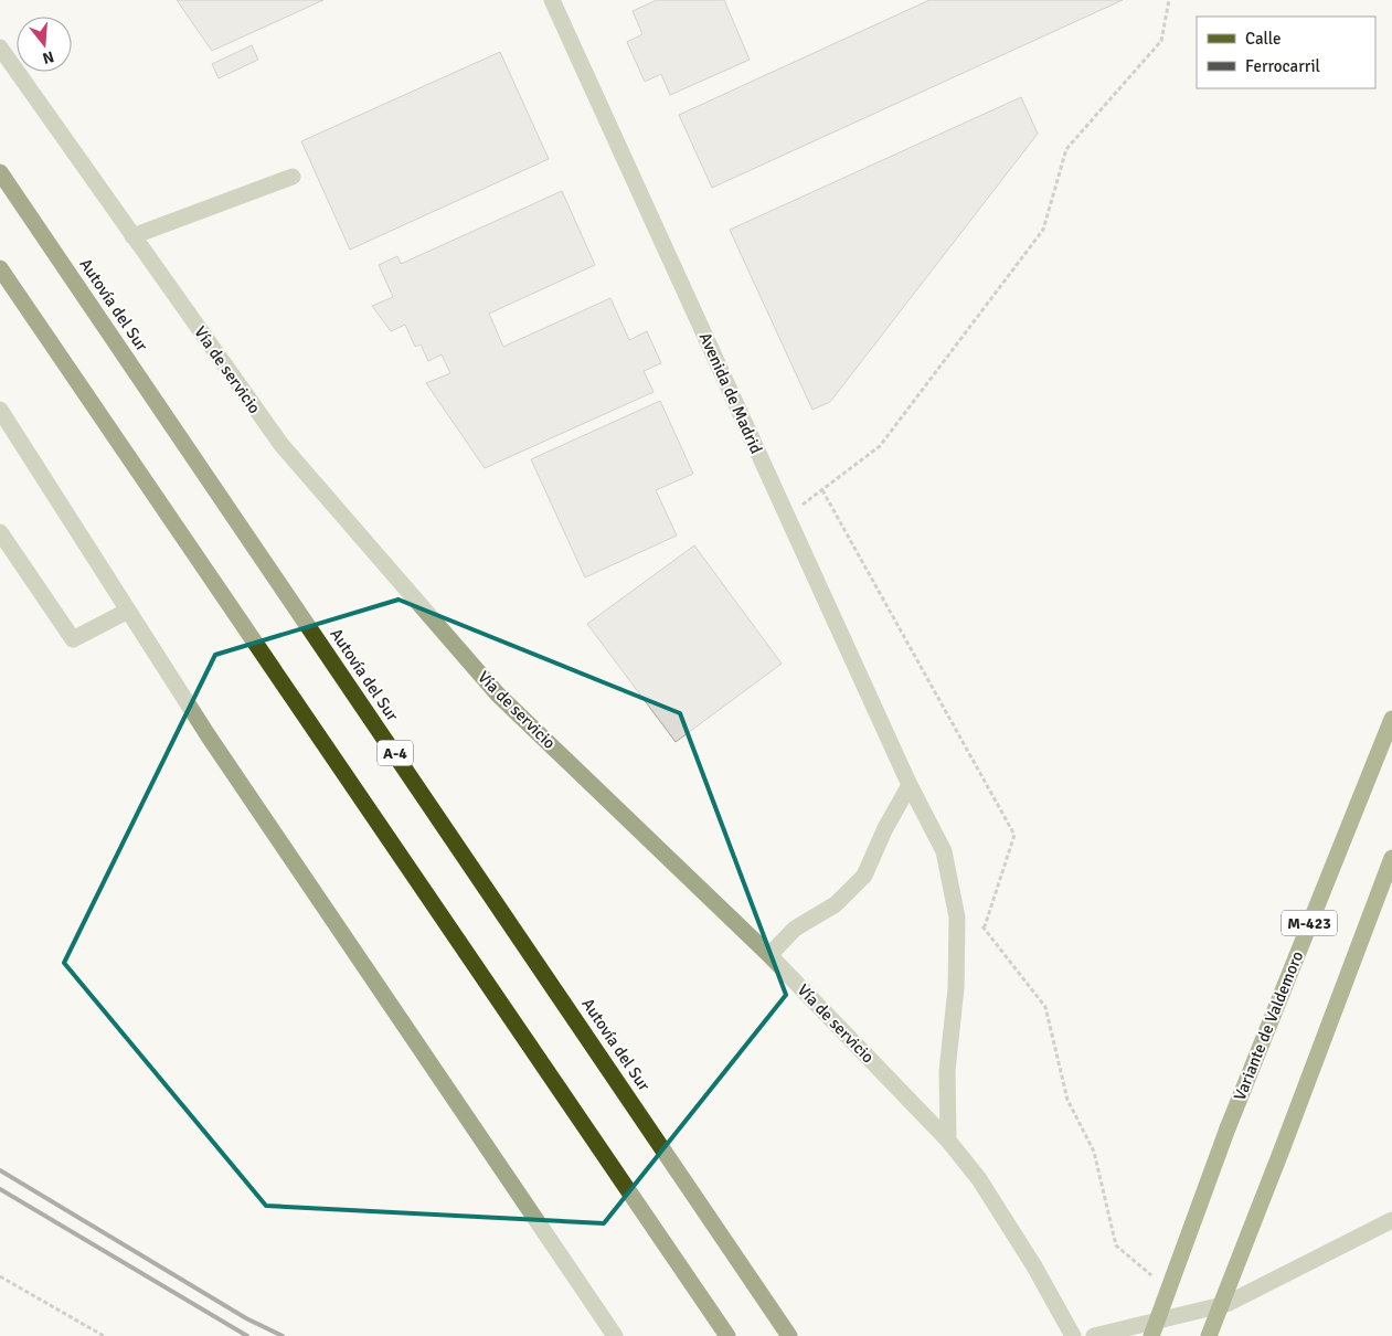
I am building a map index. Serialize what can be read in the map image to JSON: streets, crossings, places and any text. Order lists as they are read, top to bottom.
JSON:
{
  "streets": {
    "highway": ["Autovía del Sur", "A-4"],
    "main road": ["M-423", "Variante de Valdemoro"],
    "street": ["Vía de servicio", "Avenida de Madrid"]
  },
  "crossings": [
    ["Vía de servicio", "Avenida de Madrid"]
  ],
  "legend": ["Calle", "Ferrocarril"],
  "north": "bottom"
}
